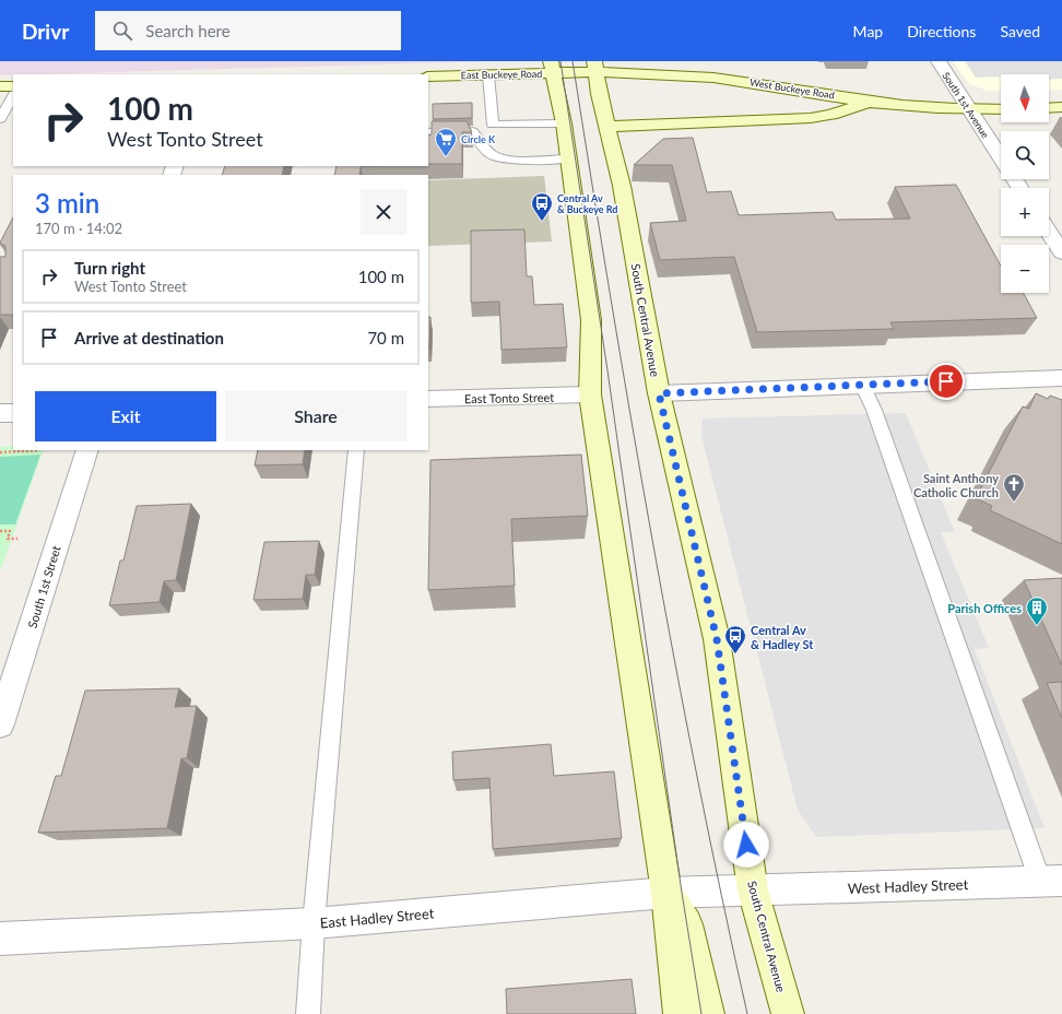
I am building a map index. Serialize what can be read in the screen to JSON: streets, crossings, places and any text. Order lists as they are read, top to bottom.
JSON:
{
  "streets": {
    "main road": ["East Buckeye Road", "West Buckeye Road", "South Central Avenue"],
    "street": [
      "South 1st Avenue",
      "East Tonto Street",
      "South 1st Street",
      "West Hadley Street",
      "East Hadley Street"
    ]
  },
  "crossings": [
    ["East Buckeye Road", "West Buckeye Road"],
    ["East Buckeye Road", "South Central Avenue"],
    ["West Buckeye Road", "South 1st Avenue"],
    ["West Buckeye Road", "South Central Avenue"],
    ["South Central Avenue", "West Hadley Street"],
    ["South Central Avenue", "East Hadley Street"],
    ["West Hadley Street", "East Hadley Street"]
  ],
  "places": {
    "supermarket": ["Circle K"],
    "bus stop": ["Central Av & Buckeye Rd", "Central Av & Hadley St"],
    "church": ["Saint Anthony Catholic Church"],
    "building": ["Parish Offices"]
  },
  "north": "bottom",
  "page": {
    "header": "Drivr",
    "search": "Search here",
    "nav": ["Map", "Directions", "Saved"],
    "map_buttons": ["+", "−"],
    "turn": ["100 m", "West Tonto Street"],
    "heading": ["3 min", "170 m · 14:02"],
    "list": [
      {
        "name": "Turn right",
        "note": "West Tonto Street",
        "value": "100 m"
      },
      {
        "name": "Arrive at destination",
        "value": "70 m"
      }
    ],
    "buttons": ["Exit", "Share"]
  }
}
